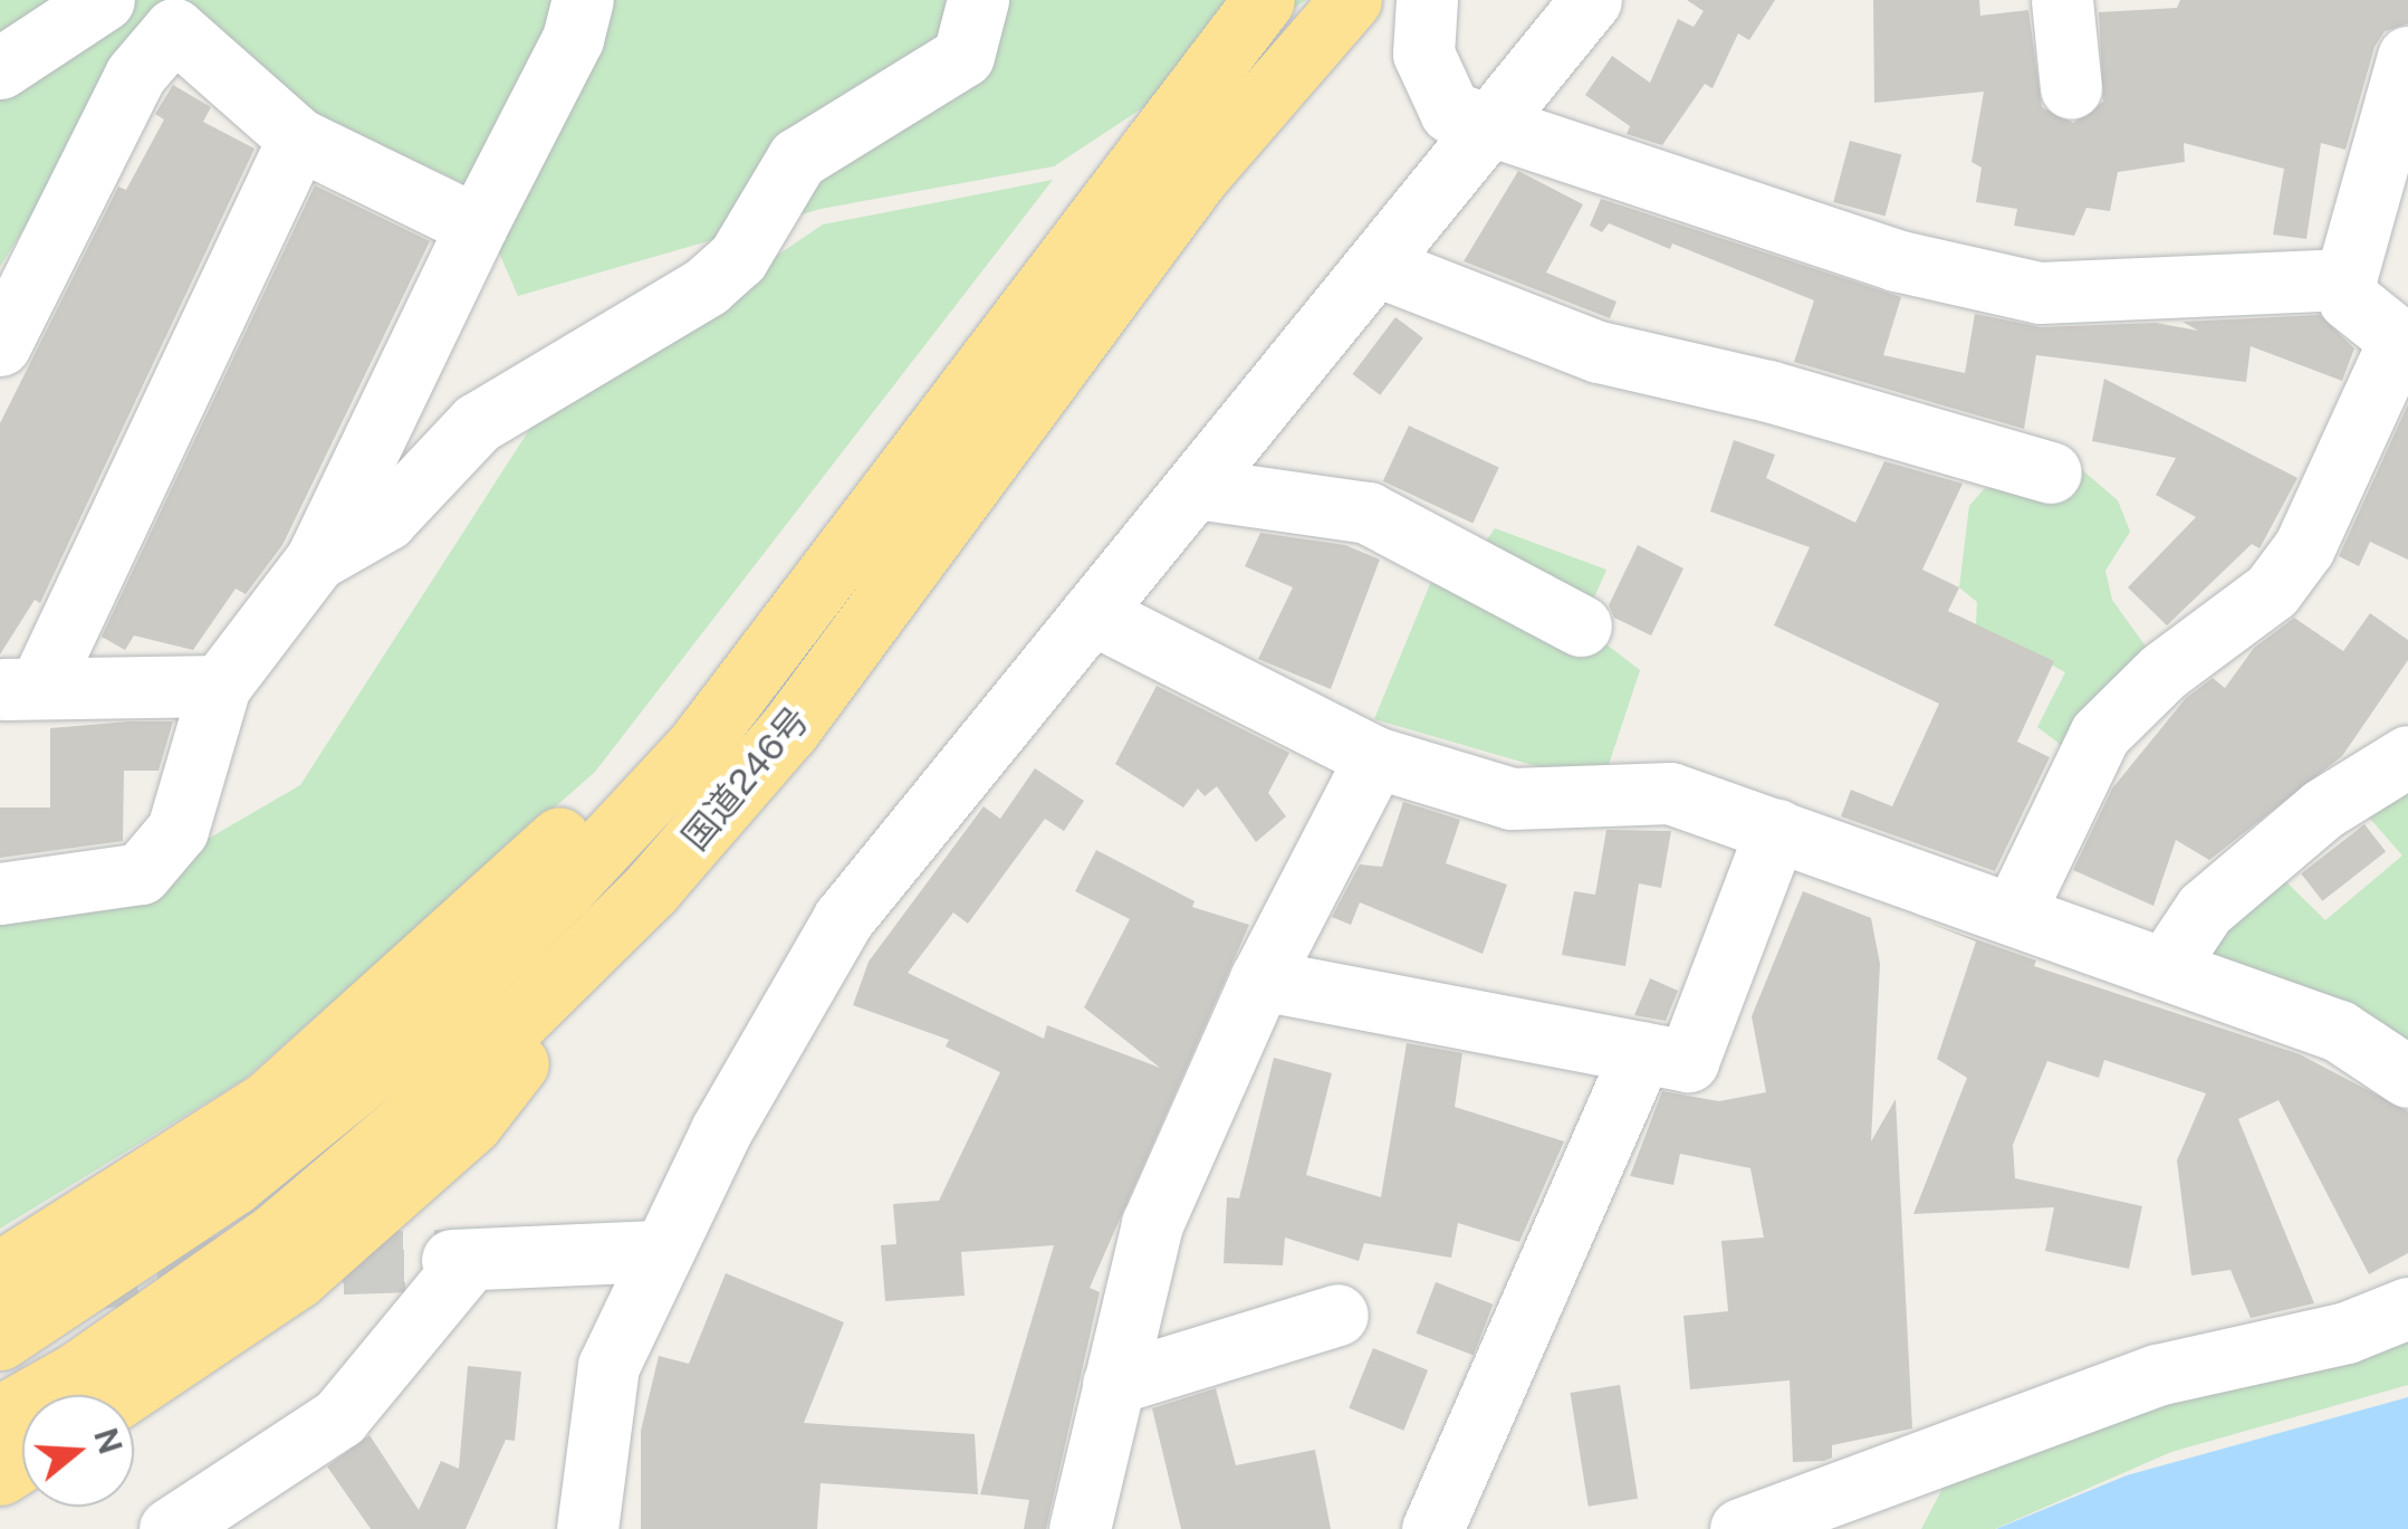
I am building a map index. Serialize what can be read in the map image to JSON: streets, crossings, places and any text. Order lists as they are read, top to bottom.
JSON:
{
  "streets": {
    "highway": ["国道246号"]
  },
  "north": "right"
}
